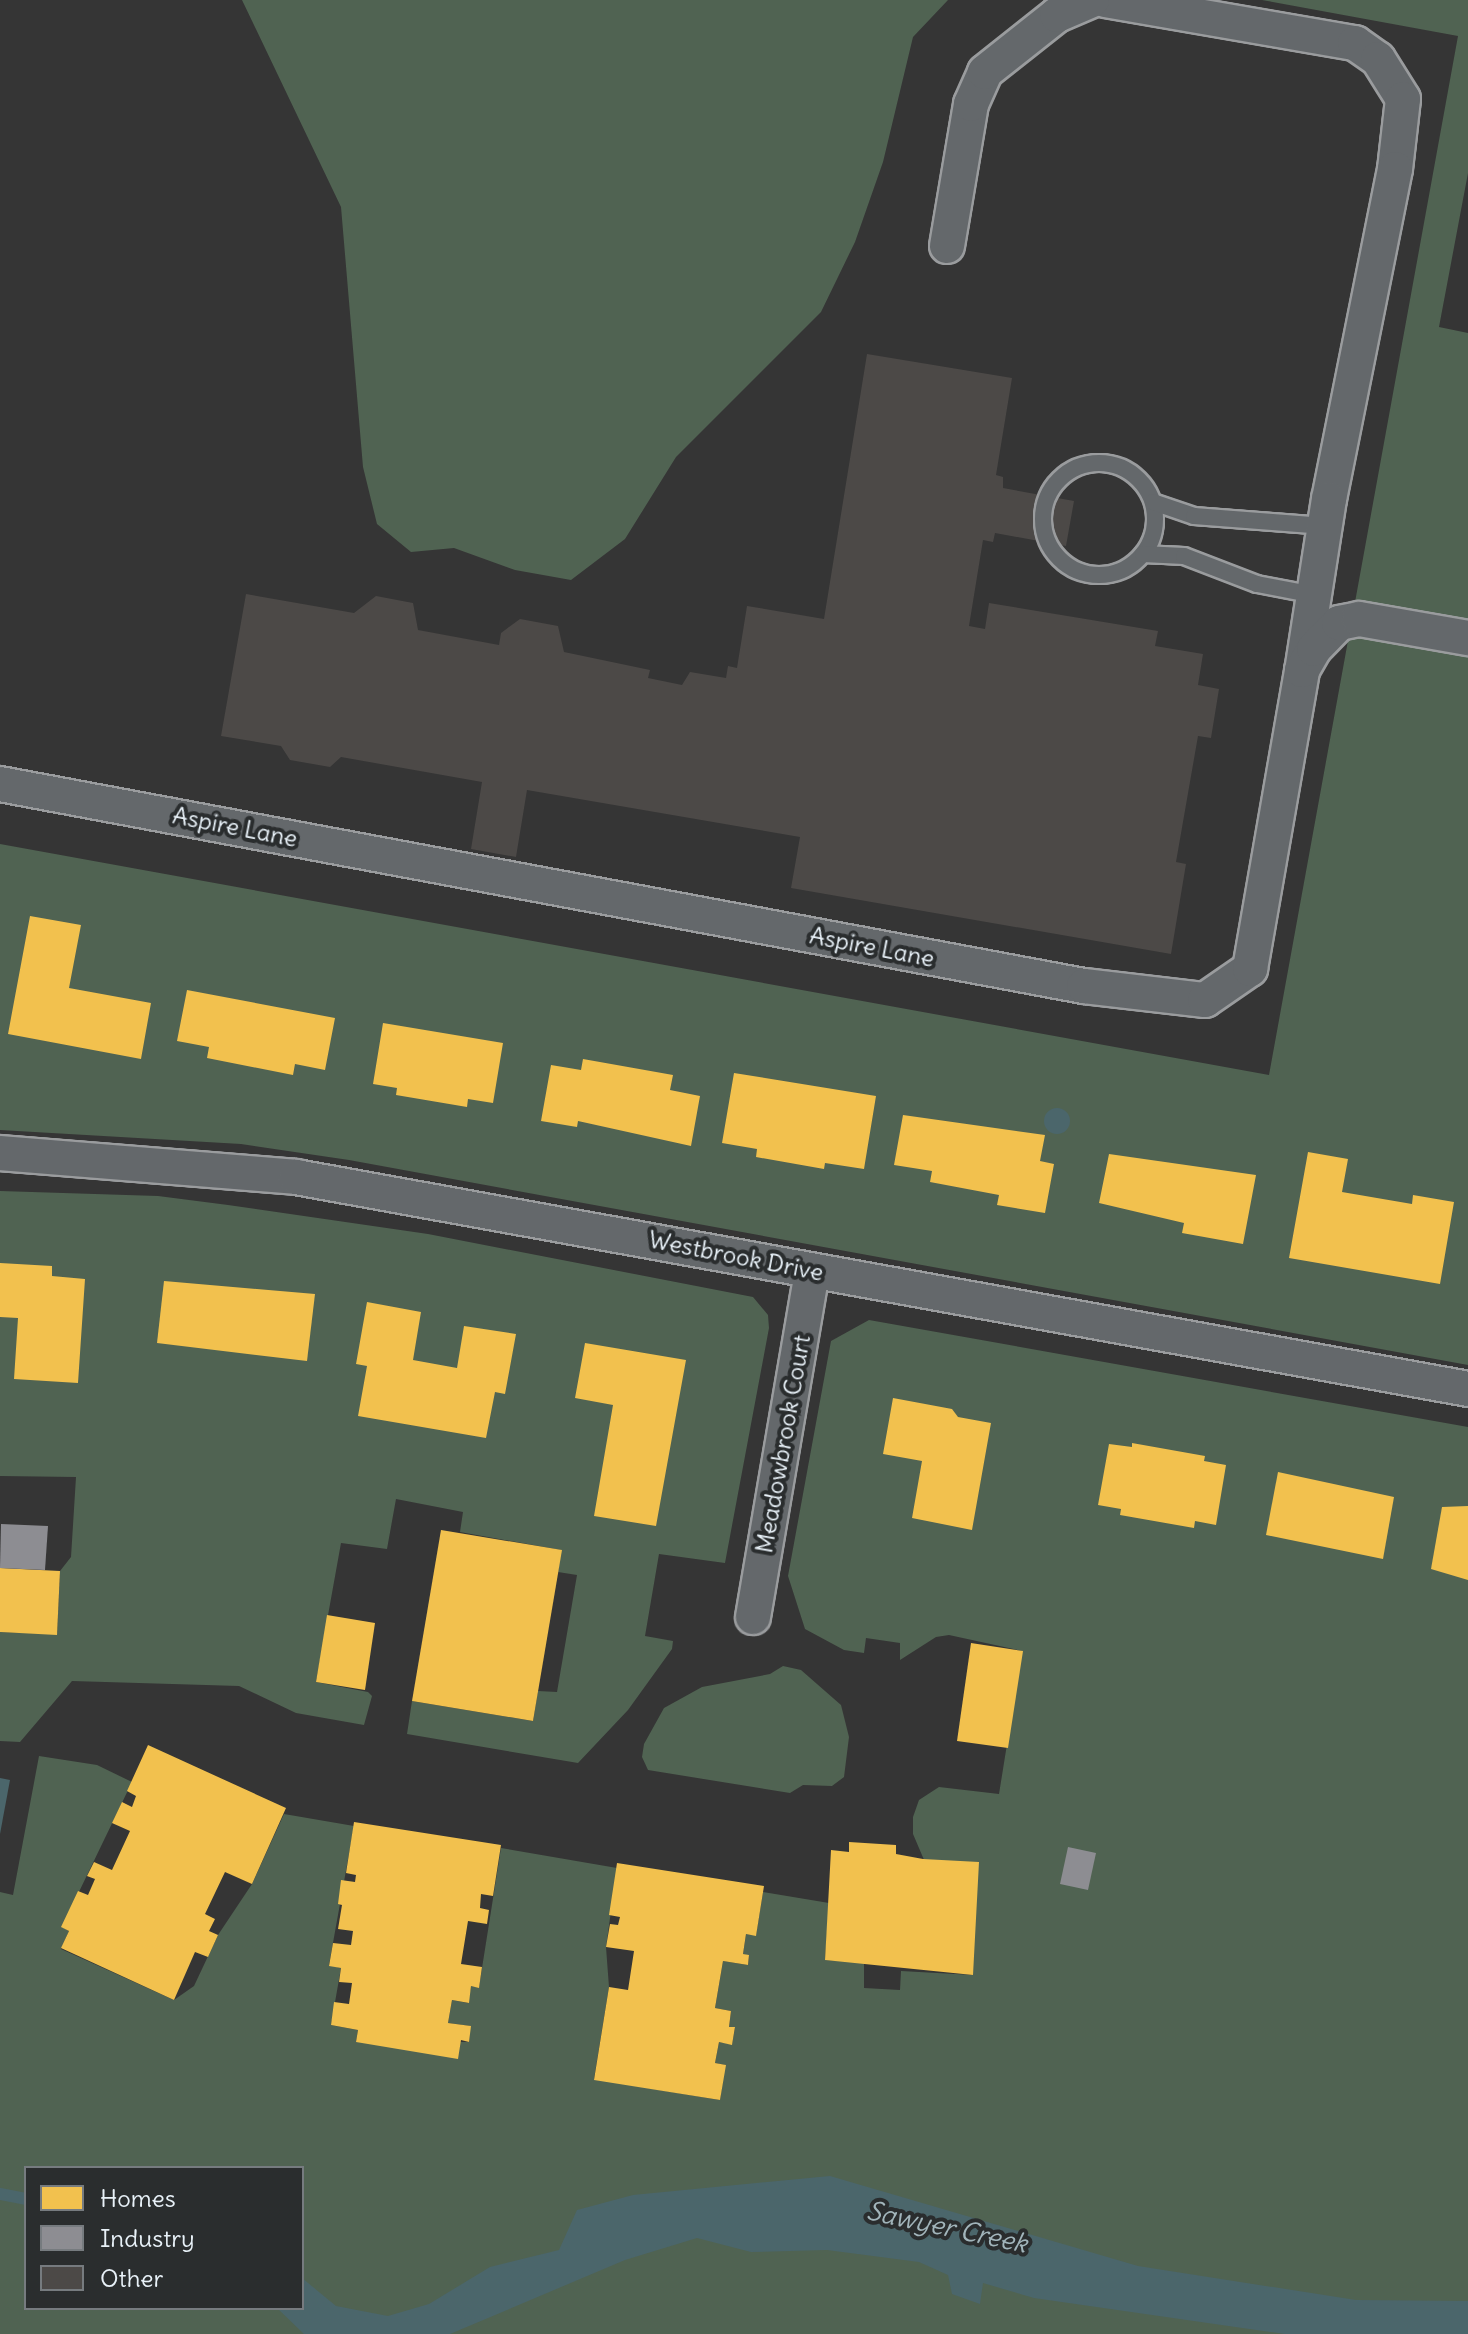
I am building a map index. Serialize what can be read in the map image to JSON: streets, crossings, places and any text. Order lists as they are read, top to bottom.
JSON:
{
  "streets": {
    "street": ["Aspire Lane", "Westbrook Drive", "Meadowbrook Court"]
  },
  "crossings": [
    ["Westbrook Drive", "Meadowbrook Court"]
  ],
  "water": ["Sawyer Creek"],
  "legend": ["Homes", "Industry", "Other"]
}
